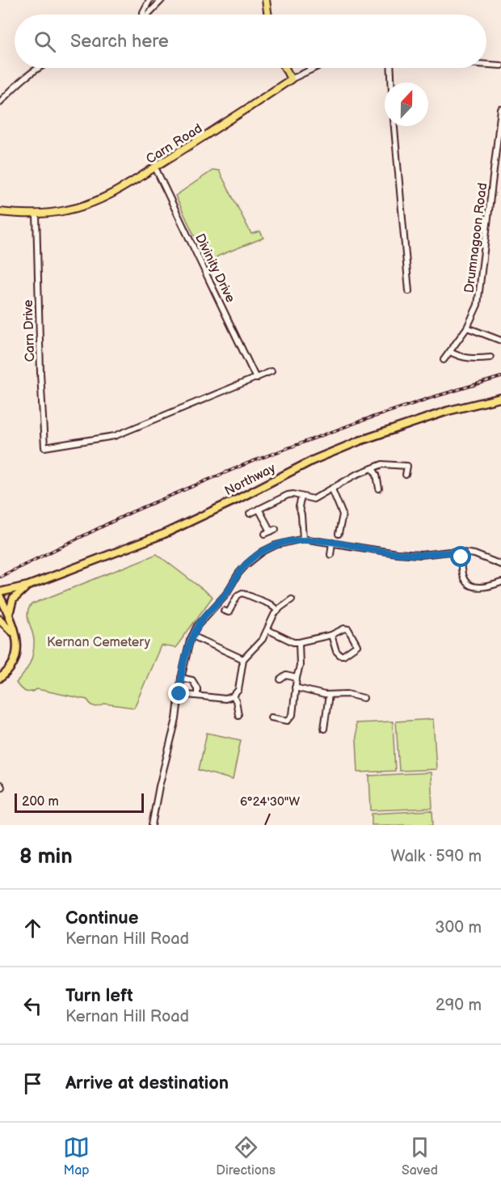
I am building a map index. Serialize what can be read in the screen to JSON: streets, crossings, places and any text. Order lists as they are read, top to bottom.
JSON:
{
  "streets": {
    "highway": ["Northway"],
    "main road": ["Carn Road"],
    "street": ["Drumnagoon Road", "Divinity Drive", "Carn Drive"]
  },
  "crossings": [
    ["Carn Road", "Divinity Drive"],
    ["Carn Road", "Carn Drive"],
    ["Divinity Drive", "Carn Drive"]
  ],
  "parks": ["Kernan Cemetery"],
  "scale_bar": "200 m",
  "north": "top",
  "page": {
    "search": "Search here",
    "scale": "200 m",
    "heading": ["8 min", "Walk · 590 m"],
    "list": [
      ["Continue", "Kernan Hill Road", "300 m"],
      ["Turn left", "Kernan Hill Road", "290 m"],
      "Arrive at destination"
    ],
    "nav": ["Map", "Directions", "Saved"]
  },
  "coordinates": ["6°24'30\"W"]
}
